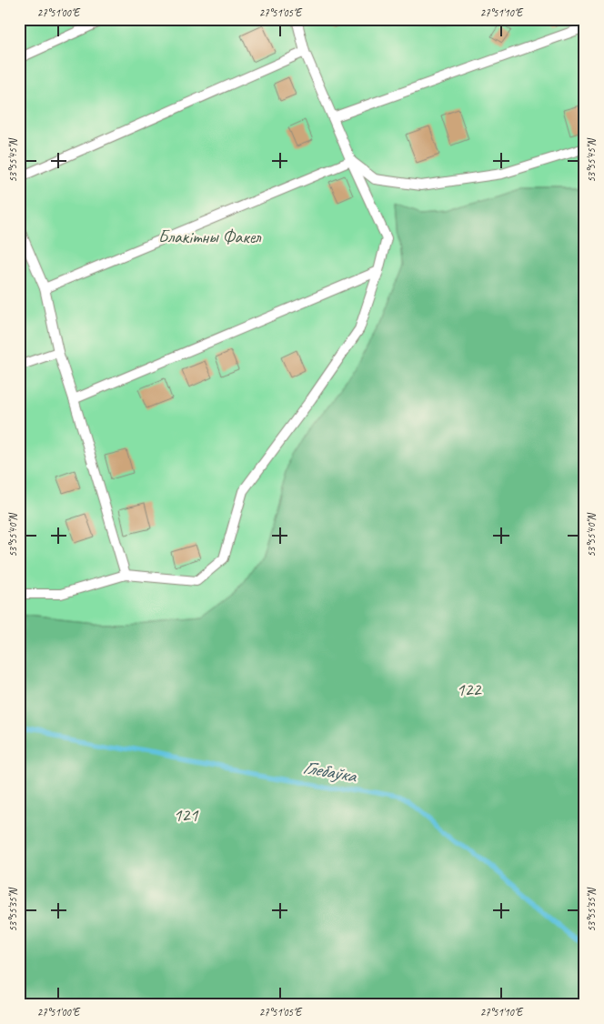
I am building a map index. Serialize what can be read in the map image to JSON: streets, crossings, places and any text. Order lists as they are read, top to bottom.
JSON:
{
  "water": ["Глебаўка"],
  "parks": ["Блакітны Факел", "122", "121"],
  "coordinates": [
    "27°51'00\"E",
    "27°51'05\"E",
    "27°51'10\"E",
    "53°55'45\"N",
    "53°55'40\"N",
    "53°55'35\"N"
  ]
}
